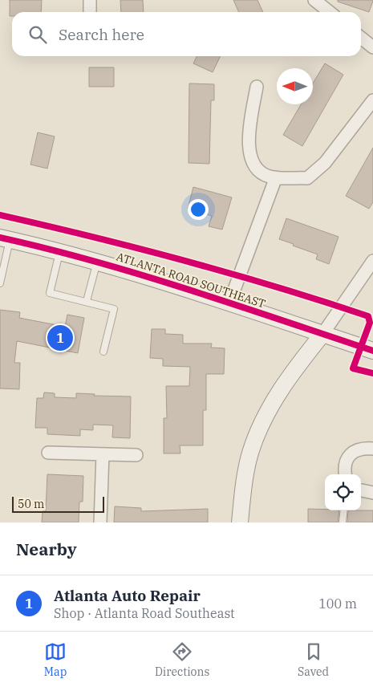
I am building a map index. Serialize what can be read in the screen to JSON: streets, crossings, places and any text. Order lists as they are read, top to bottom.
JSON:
{
  "streets": {
    "main road": ["ATLANTA ROAD SOUTHEAST"]
  },
  "scale_bar": "50 m",
  "north": "left",
  "page": {
    "search": "Search here",
    "pins": "1",
    "scale": "50 m",
    "heading": "Nearby",
    "list": [
      {
        "mark": "1",
        "name": "Atlanta Auto Repair",
        "note": "Shop · Atlanta Road Southeast",
        "value": "100 m"
      }
    ],
    "nav": ["Map", "Directions", "Saved"]
  }
}
